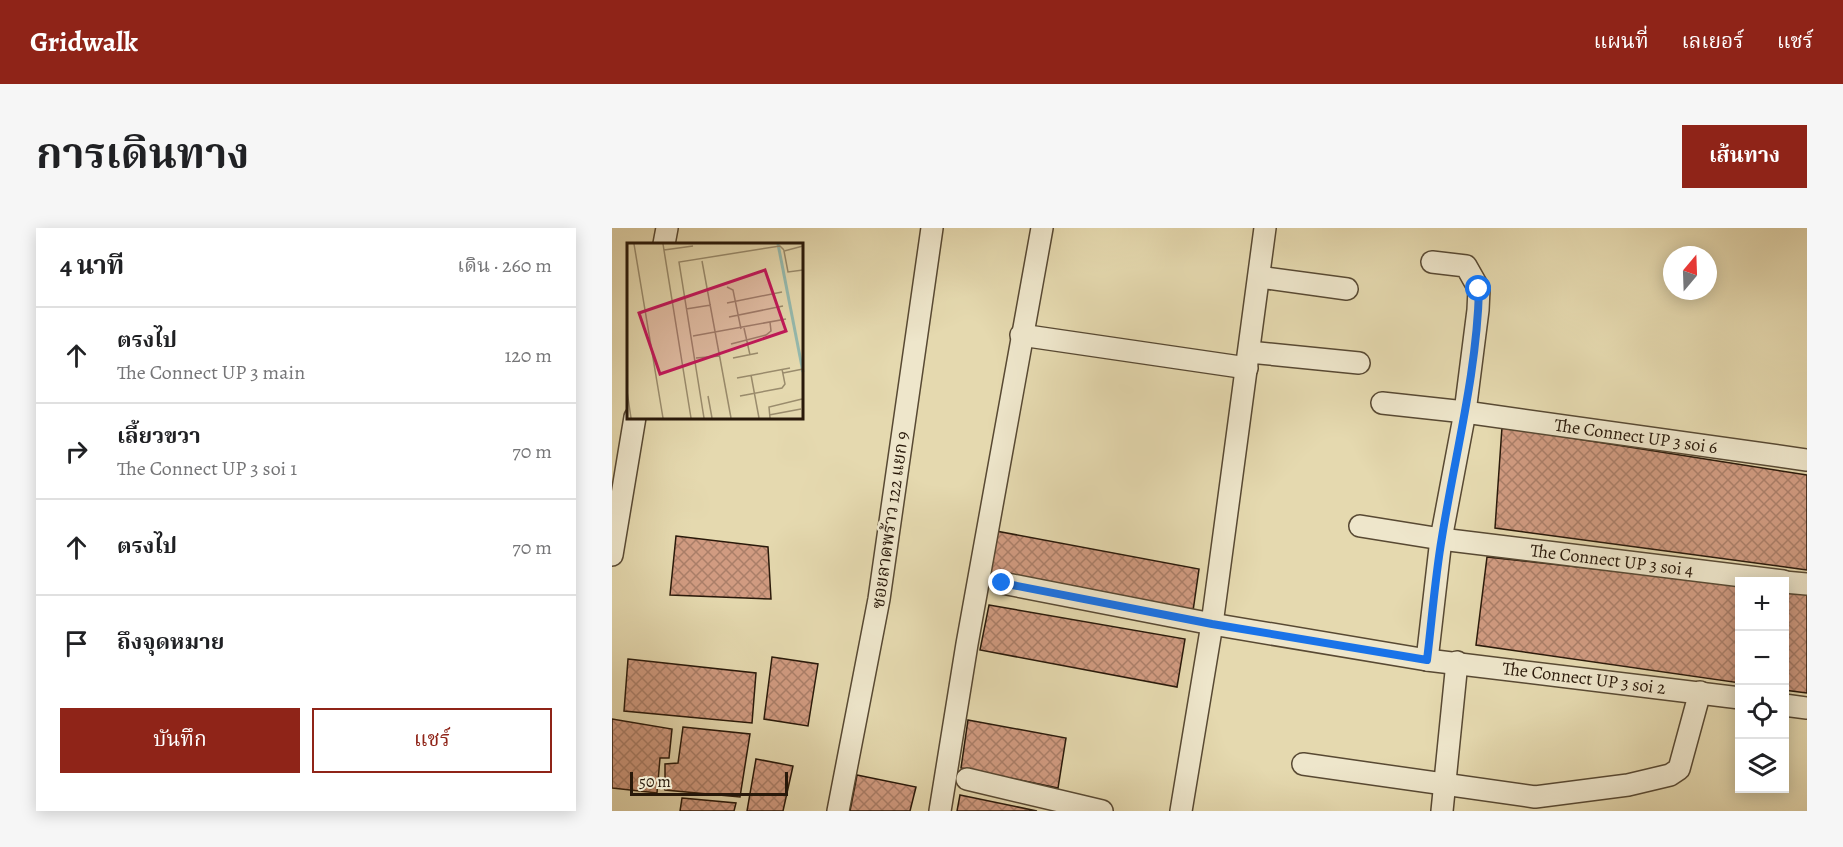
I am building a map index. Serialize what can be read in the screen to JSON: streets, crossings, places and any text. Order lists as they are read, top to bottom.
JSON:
{
  "streets": {
    "street": [
      "The Connect UP 3 soi 6",
      "ซอยลาดพร้าว 122 แยก 9",
      "The Connect UP 3 soi 4",
      "The Connect UP 3 soi 2"
    ]
  },
  "scale_bar": "50 m",
  "north": "top",
  "page": {
    "header": "Gridwalk",
    "nav": ["แผนที่", "เลเยอร์", "แชร์"],
    "title": "การเดินทาง",
    "buttons": [
      "เส้นทาง",
      ["บันทึก", "แชร์"]
    ],
    "heading": ["4 นาที", "เดิน · 260 m"],
    "list": [
      ["ตรงไป", "The Connect UP 3 main", "120 m"],
      ["เลี้ยวขวา", "The Connect UP 3 soi 1", "70 m"],
      ["ตรงไป", "70 m"],
      "ถึงจุดหมาย"
    ],
    "map_buttons": ["+", "−"],
    "scale": "50 m"
  }
}
